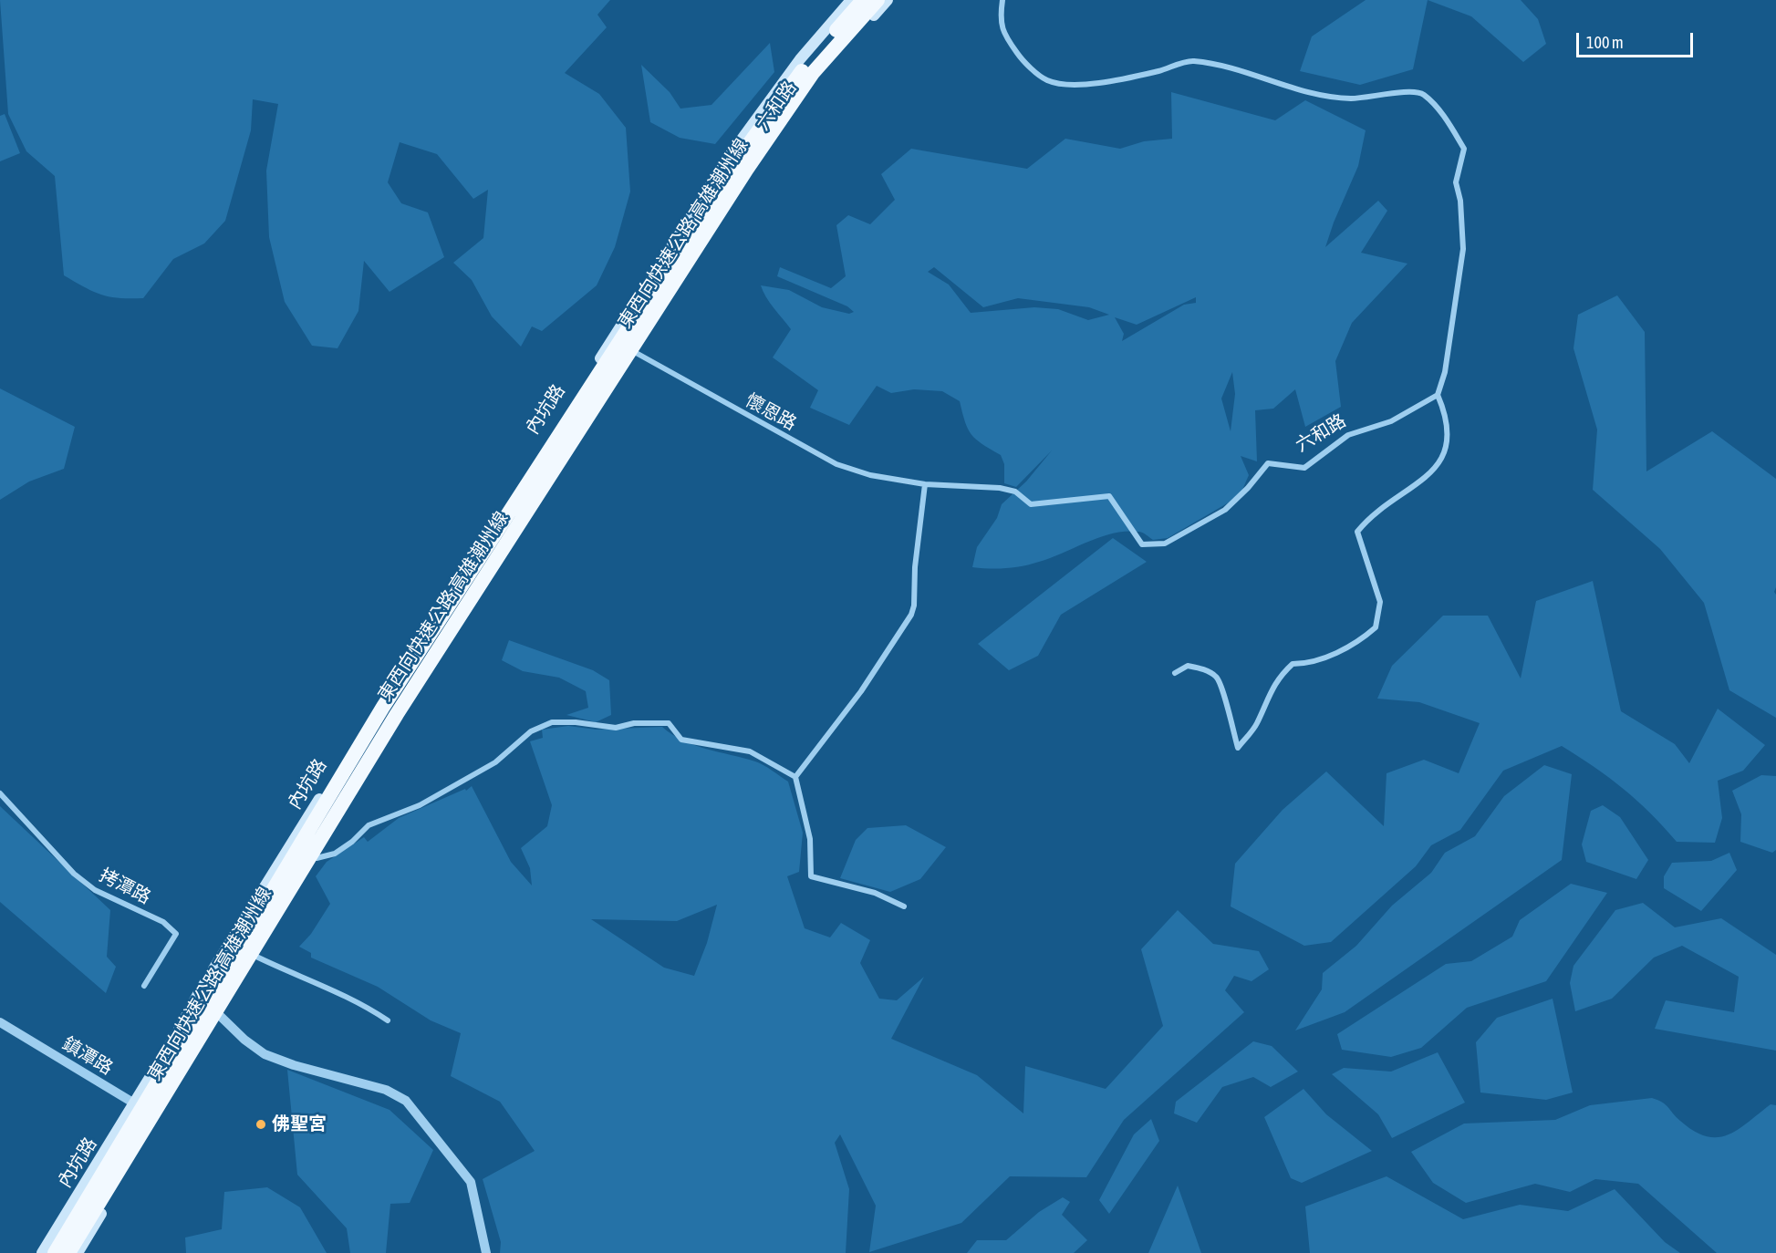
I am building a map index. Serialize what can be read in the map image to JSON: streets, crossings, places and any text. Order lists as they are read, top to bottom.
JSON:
{
  "streets": {
    "highway": ["東西向快速公路 高雄潮州線"],
    "main road": ["六和路", "內坑路"],
    "street": ["懷恩路", "拷潭路", "鎮潭路"]
  },
  "crossings": [
    ["六和路", "內坑路"],
    ["六和路", "懷恩路"],
    ["內坑路", "懷恩路"],
    ["內坑路", "鎮潭路"]
  ],
  "places": ["佛聖宮"],
  "scale_bar": "100 m"
}
